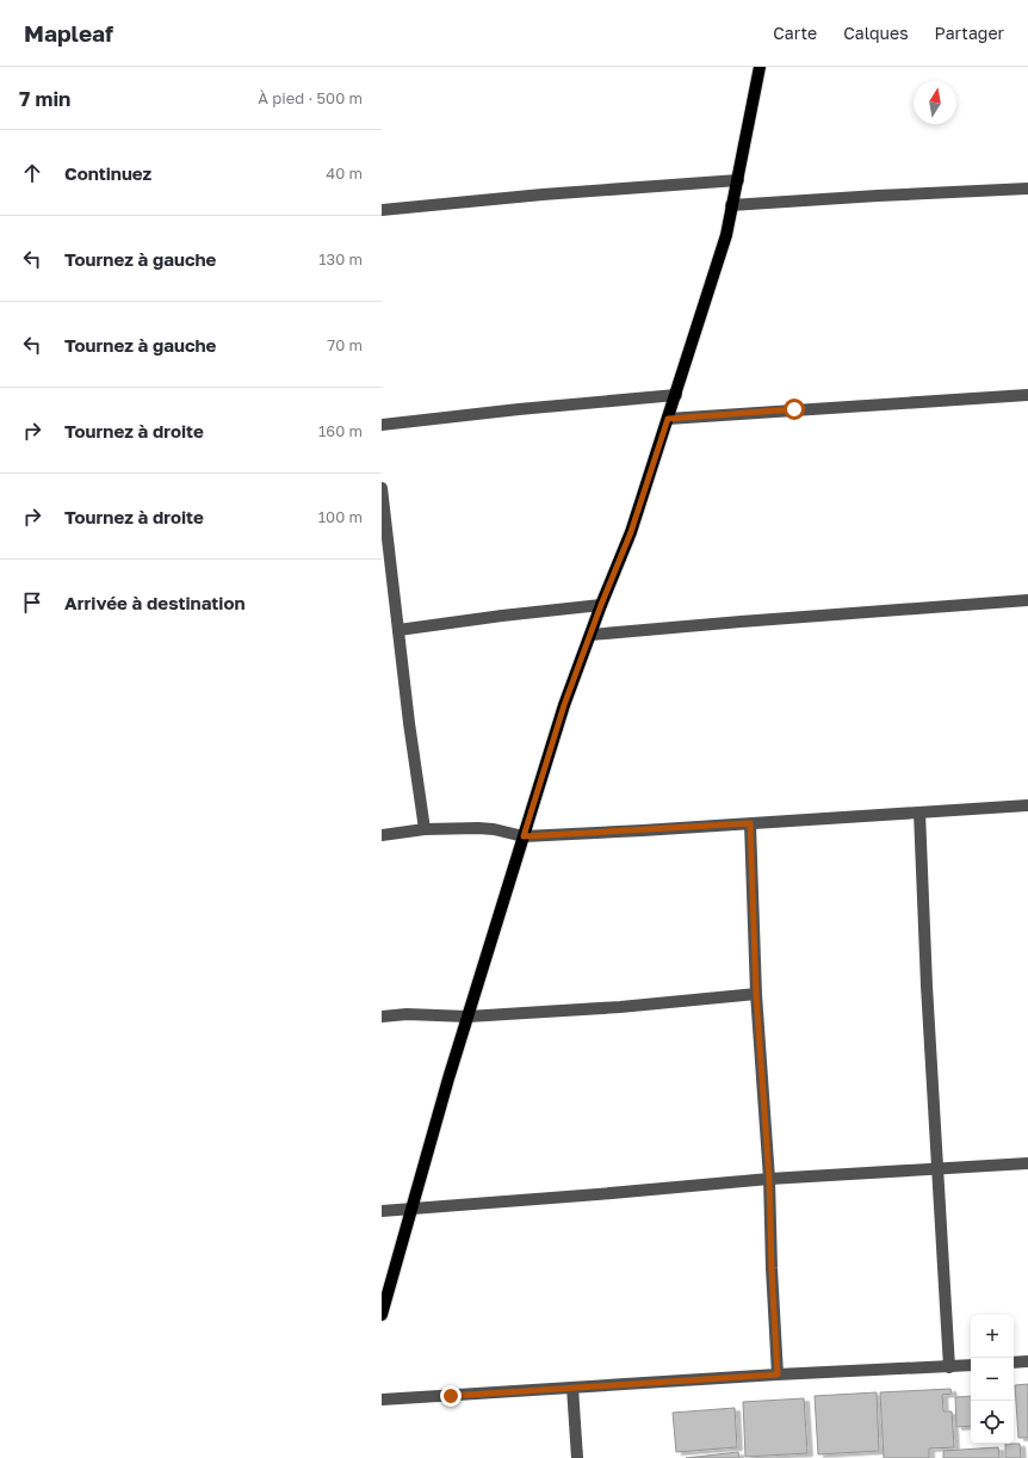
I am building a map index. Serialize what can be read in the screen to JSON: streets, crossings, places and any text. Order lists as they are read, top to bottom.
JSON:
{
  "north": "top",
  "page": {
    "header": "Mapleaf",
    "nav": ["Carte", "Calques", "Partager"],
    "heading": ["7 min", "À pied · 500 m"],
    "list": [
      ["Continuez", "40 m"],
      ["Tournez à gauche", "130 m"],
      ["Tournez à gauche", "70 m"],
      ["Tournez à droite", "160 m"],
      ["Tournez à droite", "100 m"],
      "Arrivée à destination"
    ],
    "map_buttons": ["+", "−"]
  }
}
